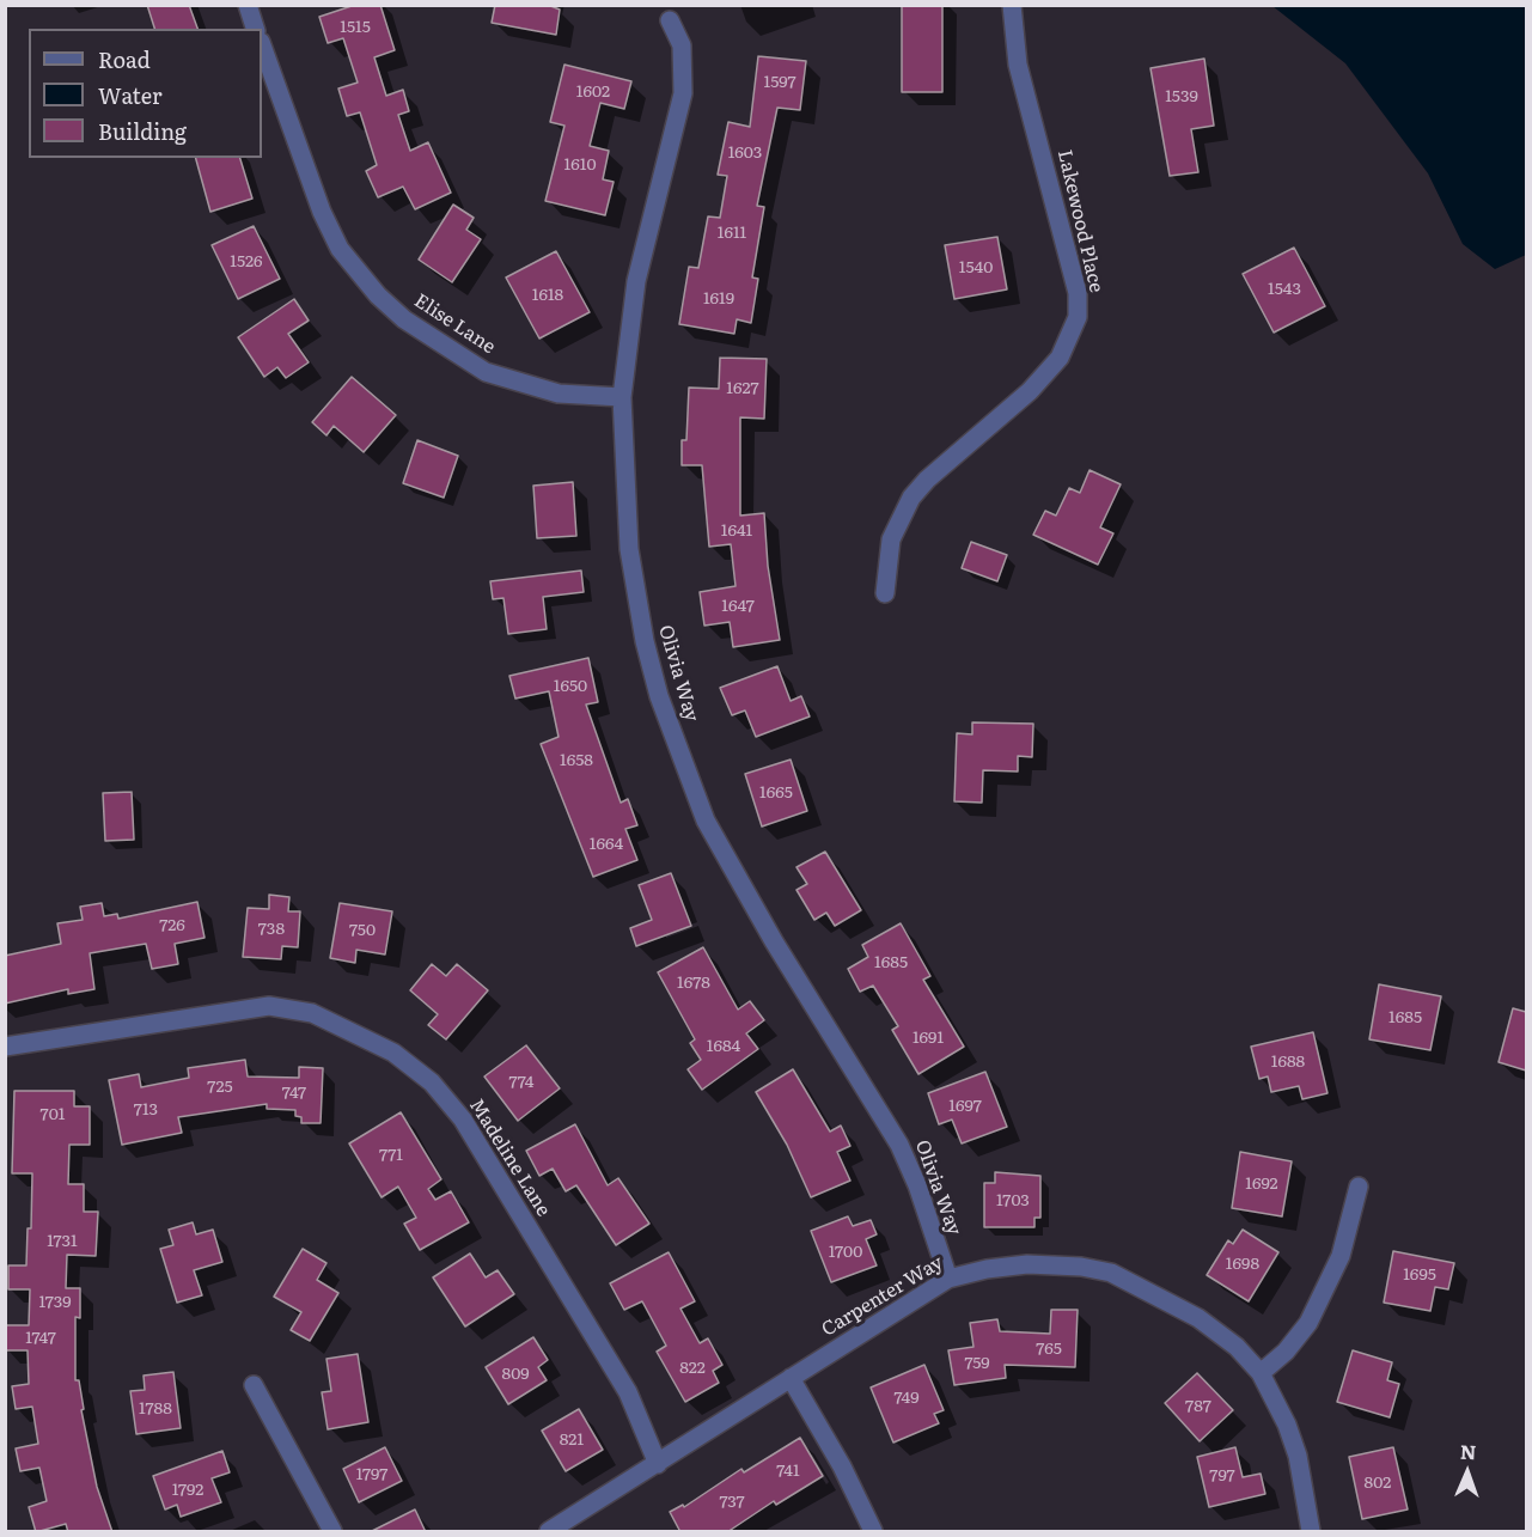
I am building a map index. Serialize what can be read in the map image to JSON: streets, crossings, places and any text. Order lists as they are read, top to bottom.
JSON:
{
  "streets": {
    "street": [
      "Lakewood Place",
      "Elise Lane",
      "Olivia Way",
      "Madeline Lane",
      "Carpenter Way"
    ]
  },
  "crossings": [
    ["Elise Lane", "Olivia Way"],
    ["Olivia Way", "Carpenter Way"],
    ["Madeline Lane", "Carpenter Way"]
  ],
  "house_numbers": [
    "1515",
    "1597",
    "1602",
    "1539",
    "1603",
    "1610",
    "1611",
    "1526",
    "1540",
    "1543",
    "1618",
    "1619",
    "1627",
    "1641",
    "1647",
    "1650",
    "1658",
    "1665",
    "1664",
    "726",
    "738",
    "750",
    "1685",
    "1678",
    "1685",
    "1691",
    "1684",
    "1688",
    "774",
    "725",
    "747",
    "1697",
    "713",
    "701",
    "771",
    "1692",
    "1703",
    "1731",
    "1700",
    "1698",
    "1695",
    "1739",
    "1747",
    "765",
    "759",
    "822",
    "809",
    "749",
    "787",
    "1788",
    "821",
    "741",
    "1797",
    "797",
    "802",
    "1792",
    "737"
  ],
  "legend": ["Road", "Water", "Building"],
  "north": "top"
}
